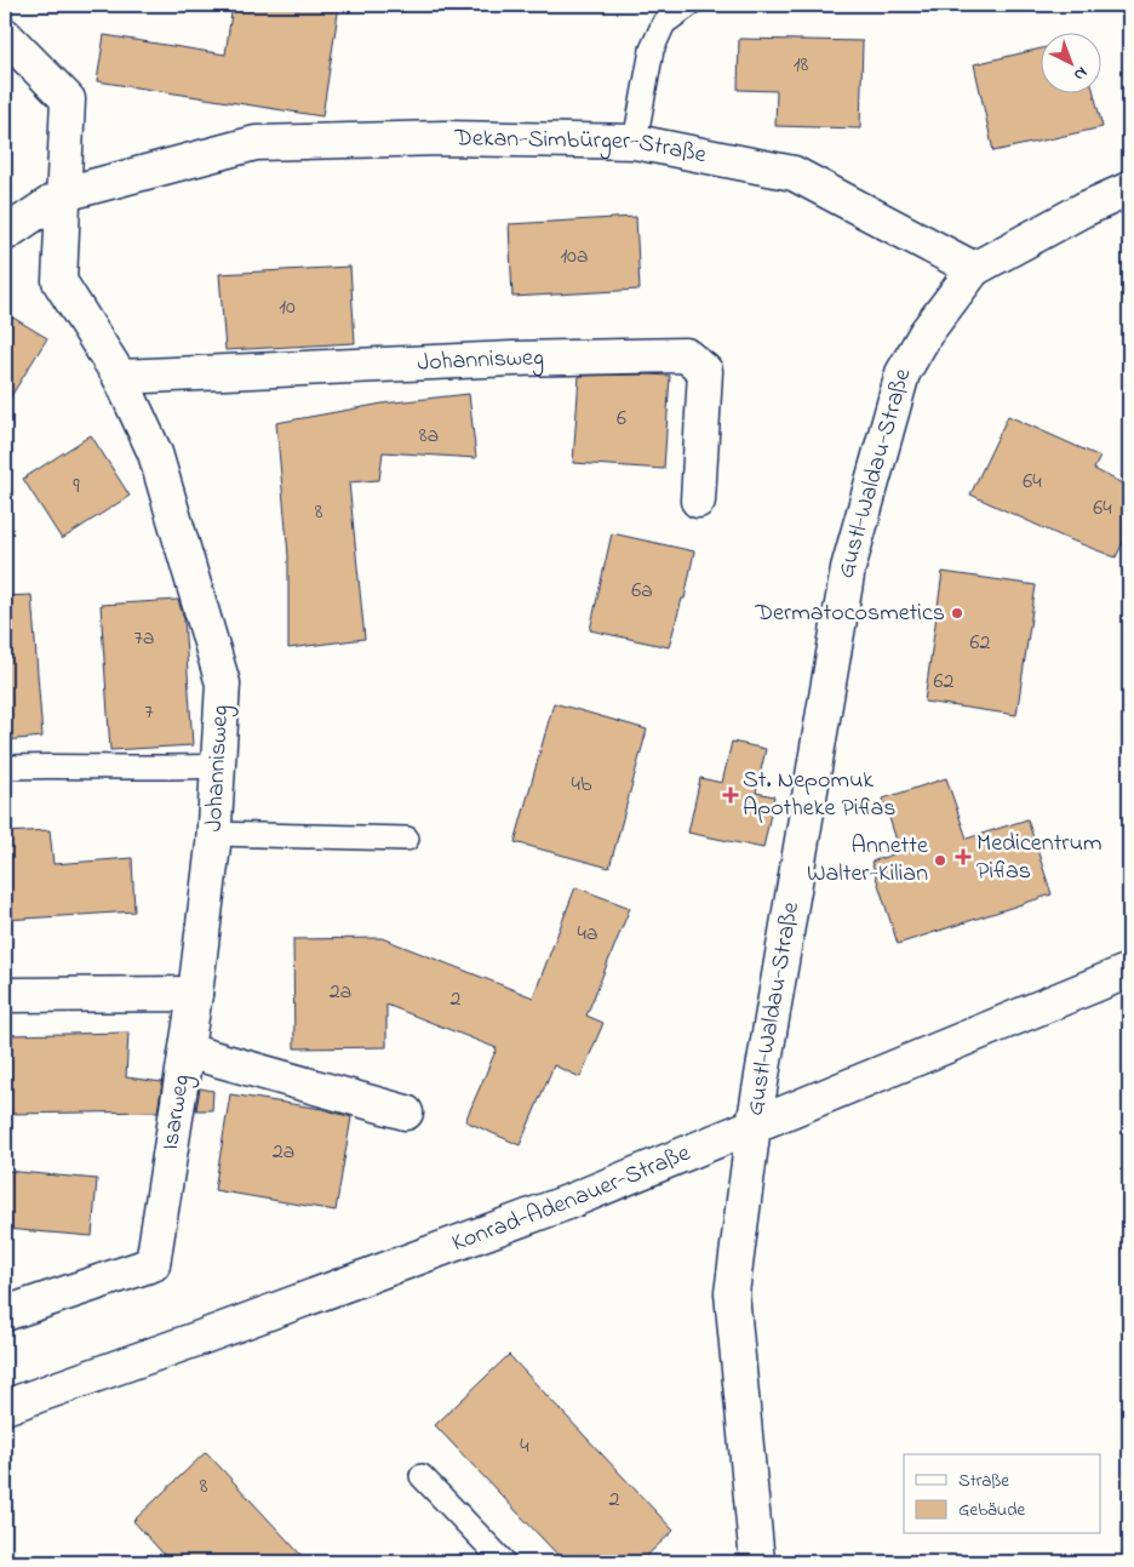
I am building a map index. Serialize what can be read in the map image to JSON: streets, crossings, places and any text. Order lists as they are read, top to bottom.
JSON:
{
  "streets": {
    "street": [
      "Dekan-Simbürger-Straße",
      "Johannisweg",
      "Gustl-Waldau-Straße",
      "Isarweg",
      "Konrad-Adenauer-Straße"
    ]
  },
  "crossings": [
    ["Dekan-Simbürger-Straße", "Johannisweg"],
    ["Dekan-Simbürger-Straße", "Gustl-Waldau-Straße"],
    ["Johannisweg", "Isarweg"],
    ["Gustl-Waldau-Straße", "Konrad-Adenauer-Straße"]
  ],
  "places": {
    "other": ["Dermatocosmetics", "Annette Walter-Kilian"],
    "health": ["St. Nepomuk Apotheke Piflas", "Medicentrum Piflas"]
  },
  "house_numbers": [
    "18",
    "10a",
    "10",
    "6",
    "8a",
    "64",
    "9",
    "64",
    "8",
    "6a",
    "7a",
    "62",
    "62",
    "7",
    "4b",
    "4a",
    "2a",
    "2",
    "2a",
    "4",
    "8",
    "2"
  ],
  "legend": ["Straße", "Gebäude"],
  "north": "bottom right"
}
